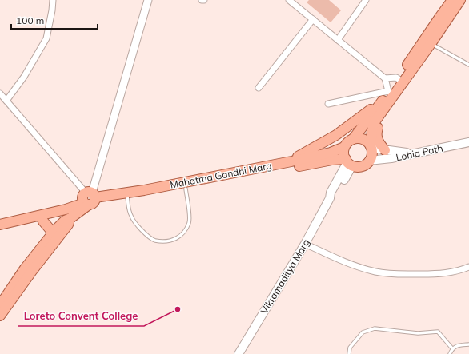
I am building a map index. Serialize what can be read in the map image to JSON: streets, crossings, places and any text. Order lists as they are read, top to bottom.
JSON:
{
  "streets": {
    "main road": ["Lohia Path", "Mahatma Gandhi Marg", "Vikramaditya Marg"]
  },
  "crossings": [
    ["Lohia Path", "Mahatma Gandhi Marg"],
    ["Lohia Path", "Vikramaditya Marg"],
    ["Mahatma Gandhi Marg", "Vikramaditya Marg"]
  ],
  "places": ["Loreto Convent College"],
  "scale_bar": "100 m"
}
